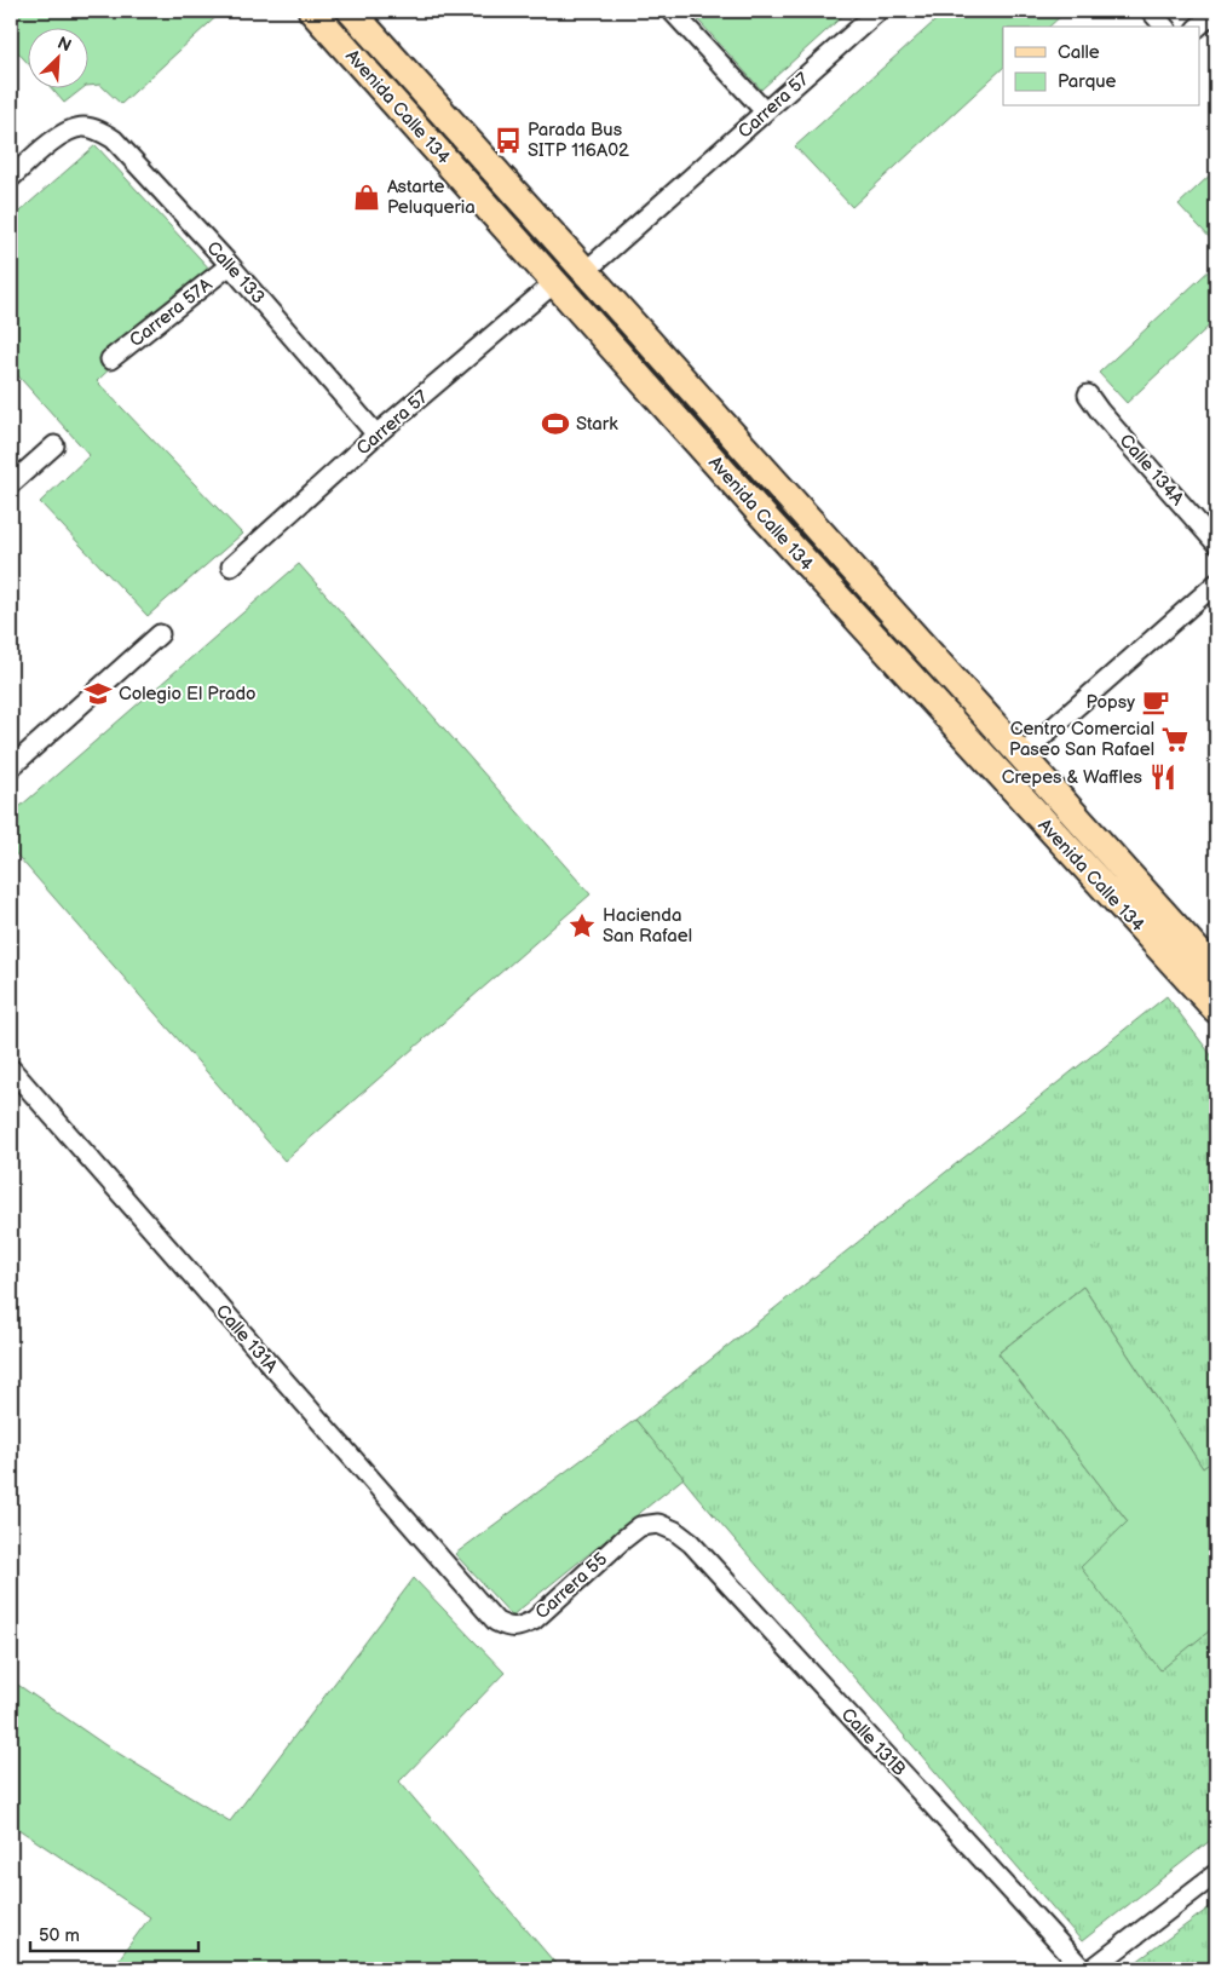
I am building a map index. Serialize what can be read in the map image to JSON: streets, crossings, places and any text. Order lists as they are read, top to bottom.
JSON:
{
  "streets": {
    "main road": ["Avenida Calle 134"],
    "street": [
      "Carrera 57",
      "Calle 133",
      "Carrera 57A",
      "Calle 134A",
      "Calle 131A",
      "Carrera 55",
      "Calle 131B"
    ]
  },
  "crossings": [
    ["Carrera 57", "Avenida Calle 134"],
    ["Carrera 57", "Calle 133"],
    ["Calle 133", "Carrera 57A"],
    ["Calle 131A", "Carrera 55"],
    ["Carrera 55", "Calle 131B"]
  ],
  "places": {
    "bus stop": ["Parada Bus SITP 116A02"],
    "shop": ["Astarte Peluqueria"],
    "sports": ["Stark"],
    "school or university": ["Colegio El Prado"],
    "cafe": ["Popsy"],
    "supermarket": ["Centro Comercial Paseo San Rafael"],
    "restaurant": ["Crepes & Waffles"],
    "place": ["Hacienda San Rafael"]
  },
  "legend": ["Calle", "Parque"],
  "scale_bar": "50 m",
  "north": "top right"
}
